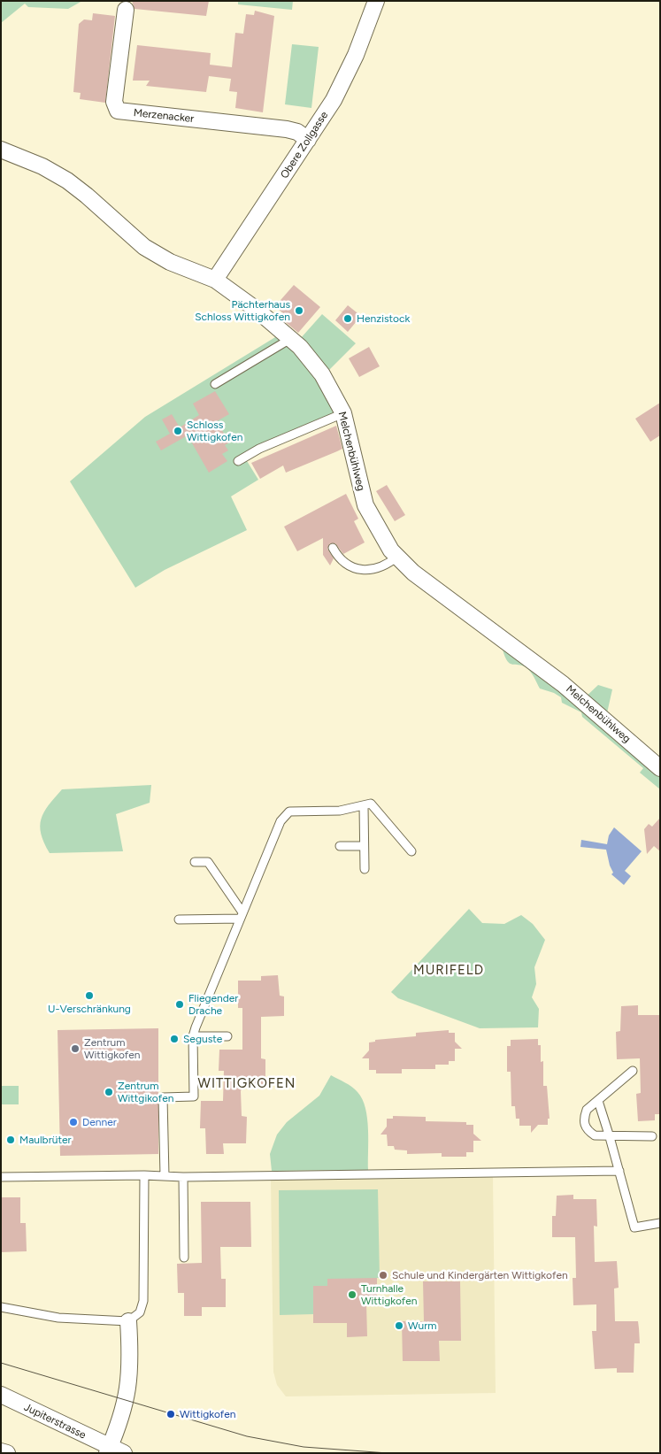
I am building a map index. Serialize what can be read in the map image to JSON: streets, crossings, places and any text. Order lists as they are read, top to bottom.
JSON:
{
  "streets": {
    "street": [
      "Merzenacker",
      "Obere Zollgasse",
      "Melchenbühlweg",
      "Jupiterstrasse"
    ]
  },
  "crossings": [
    ["Merzenacker", "Obere Zollgasse"],
    ["Obere Zollgasse", "Melchenbühlweg"]
  ],
  "districts": ["MURIFELD", "WITTIGKOFEN"],
  "places": [
    "Pächterhaus Schloss Wittigkofen",
    "Henzistock",
    "Schloss Wittigkofen",
    "U-Verschränkung",
    "Fliegender Drache",
    "Seguste",
    "Zentrum Wittigkofen",
    "Zentrum Wittgikofen",
    "Denner",
    "Maulbrüter",
    "Schule und Kindergärten Wittigkofen",
    "Turnhalle Wittigkofen",
    "Wurm",
    "Wittigkofen"
  ]
}
